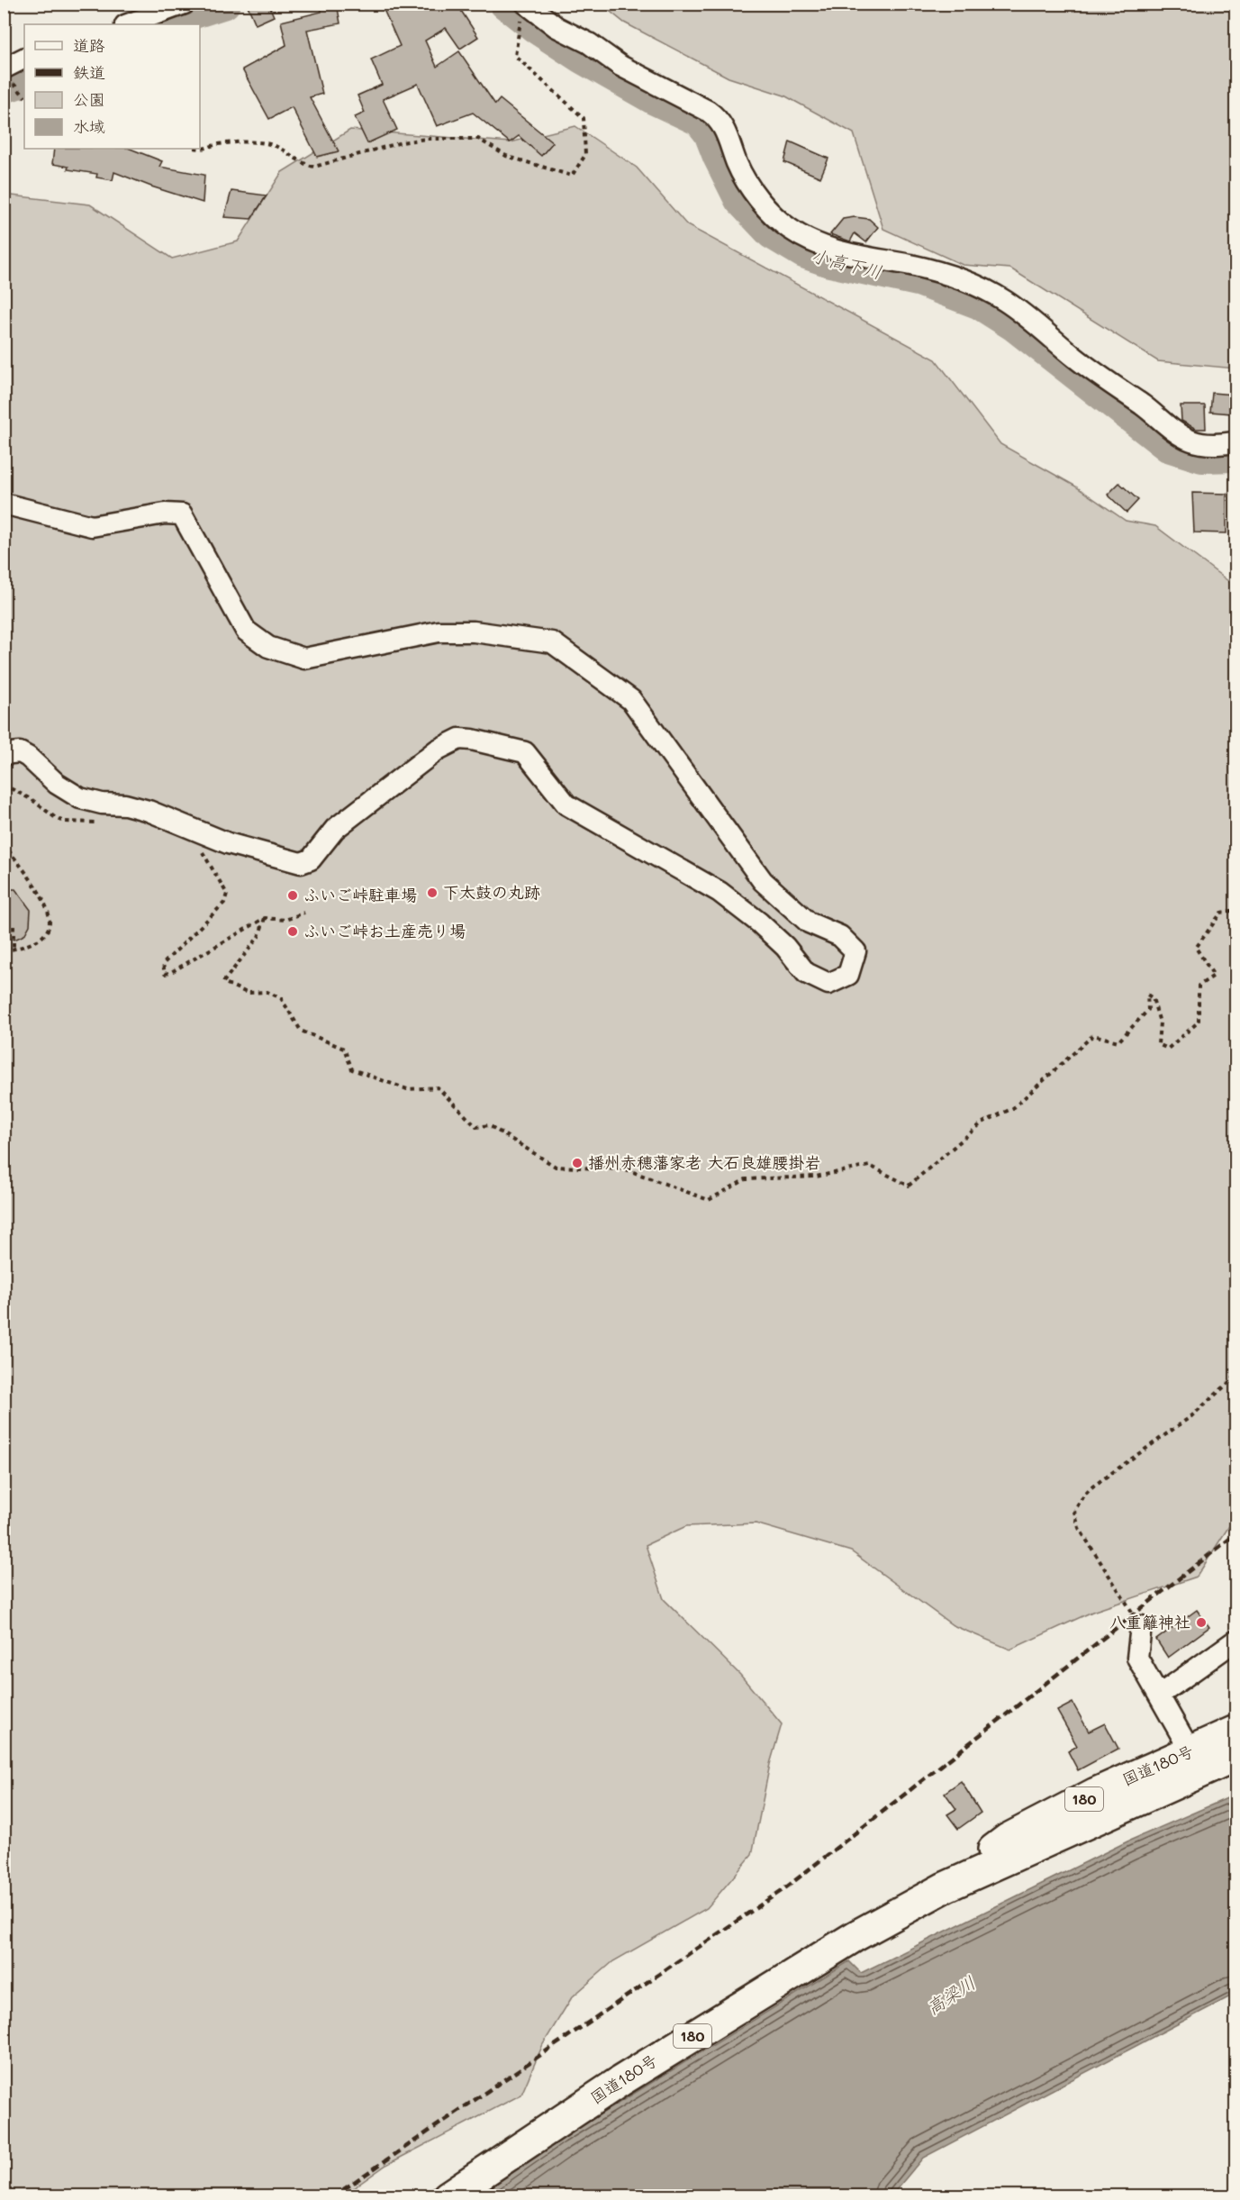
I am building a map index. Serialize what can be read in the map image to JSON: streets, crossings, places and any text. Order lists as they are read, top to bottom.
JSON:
{
  "streets": {
    "highway": ["国道180号", "180"]
  },
  "water": ["小高下川", "高梁川"],
  "places": [
    "下太鼓の丸跡",
    "ふいご峠駐車場",
    "ふいご峠お土産売り場",
    "播州赤穂藩家老 大石良雄腰掛岩",
    "八重籬神社"
  ],
  "legend": [
    "道路",
    "鉄道",
    "公園",
    "水域"
  ]
}
